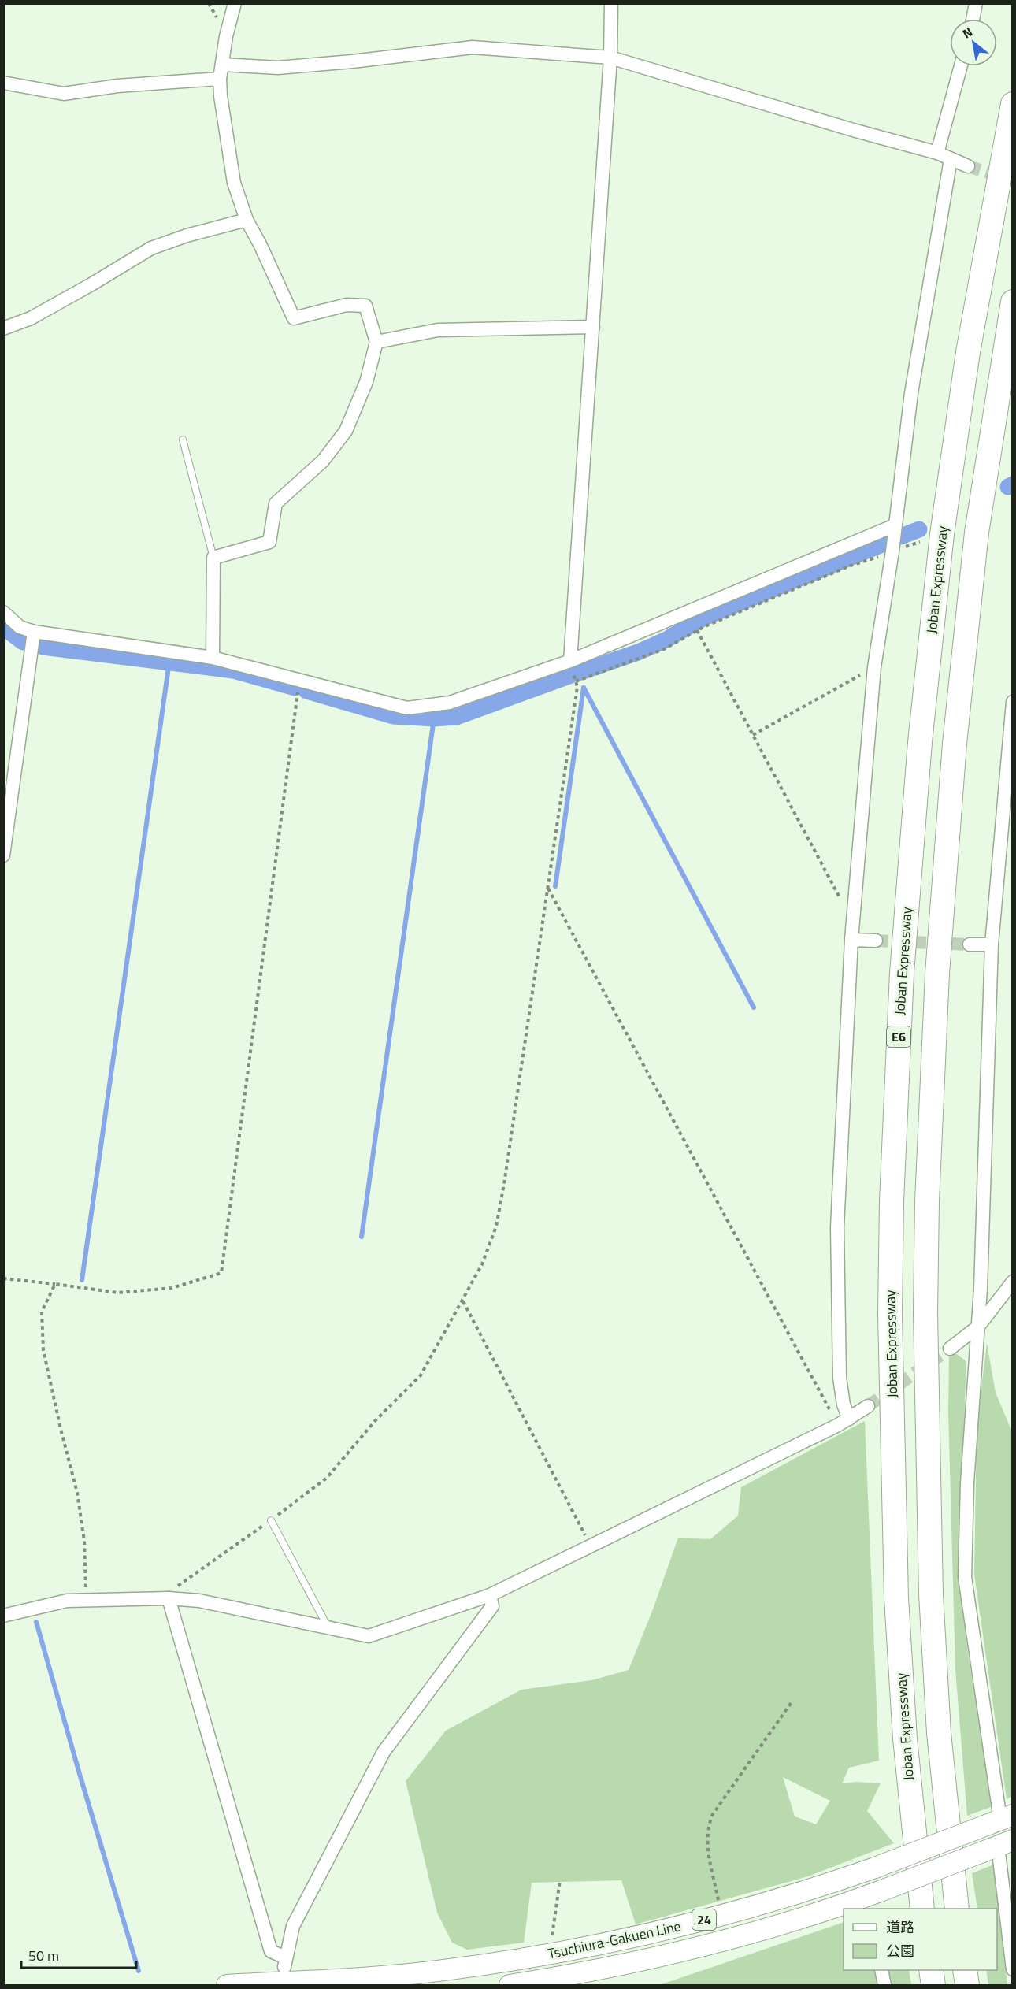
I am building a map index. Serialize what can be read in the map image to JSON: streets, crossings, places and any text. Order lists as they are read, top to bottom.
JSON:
{
  "streets": {
    "highway": ["Joban Expressway", "E6"],
    "main road": ["24", "Tsuchiura-Gakuen Line"]
  },
  "legend": ["道路", "公園"],
  "scale_bar": "50 m",
  "north": "top left"
}
